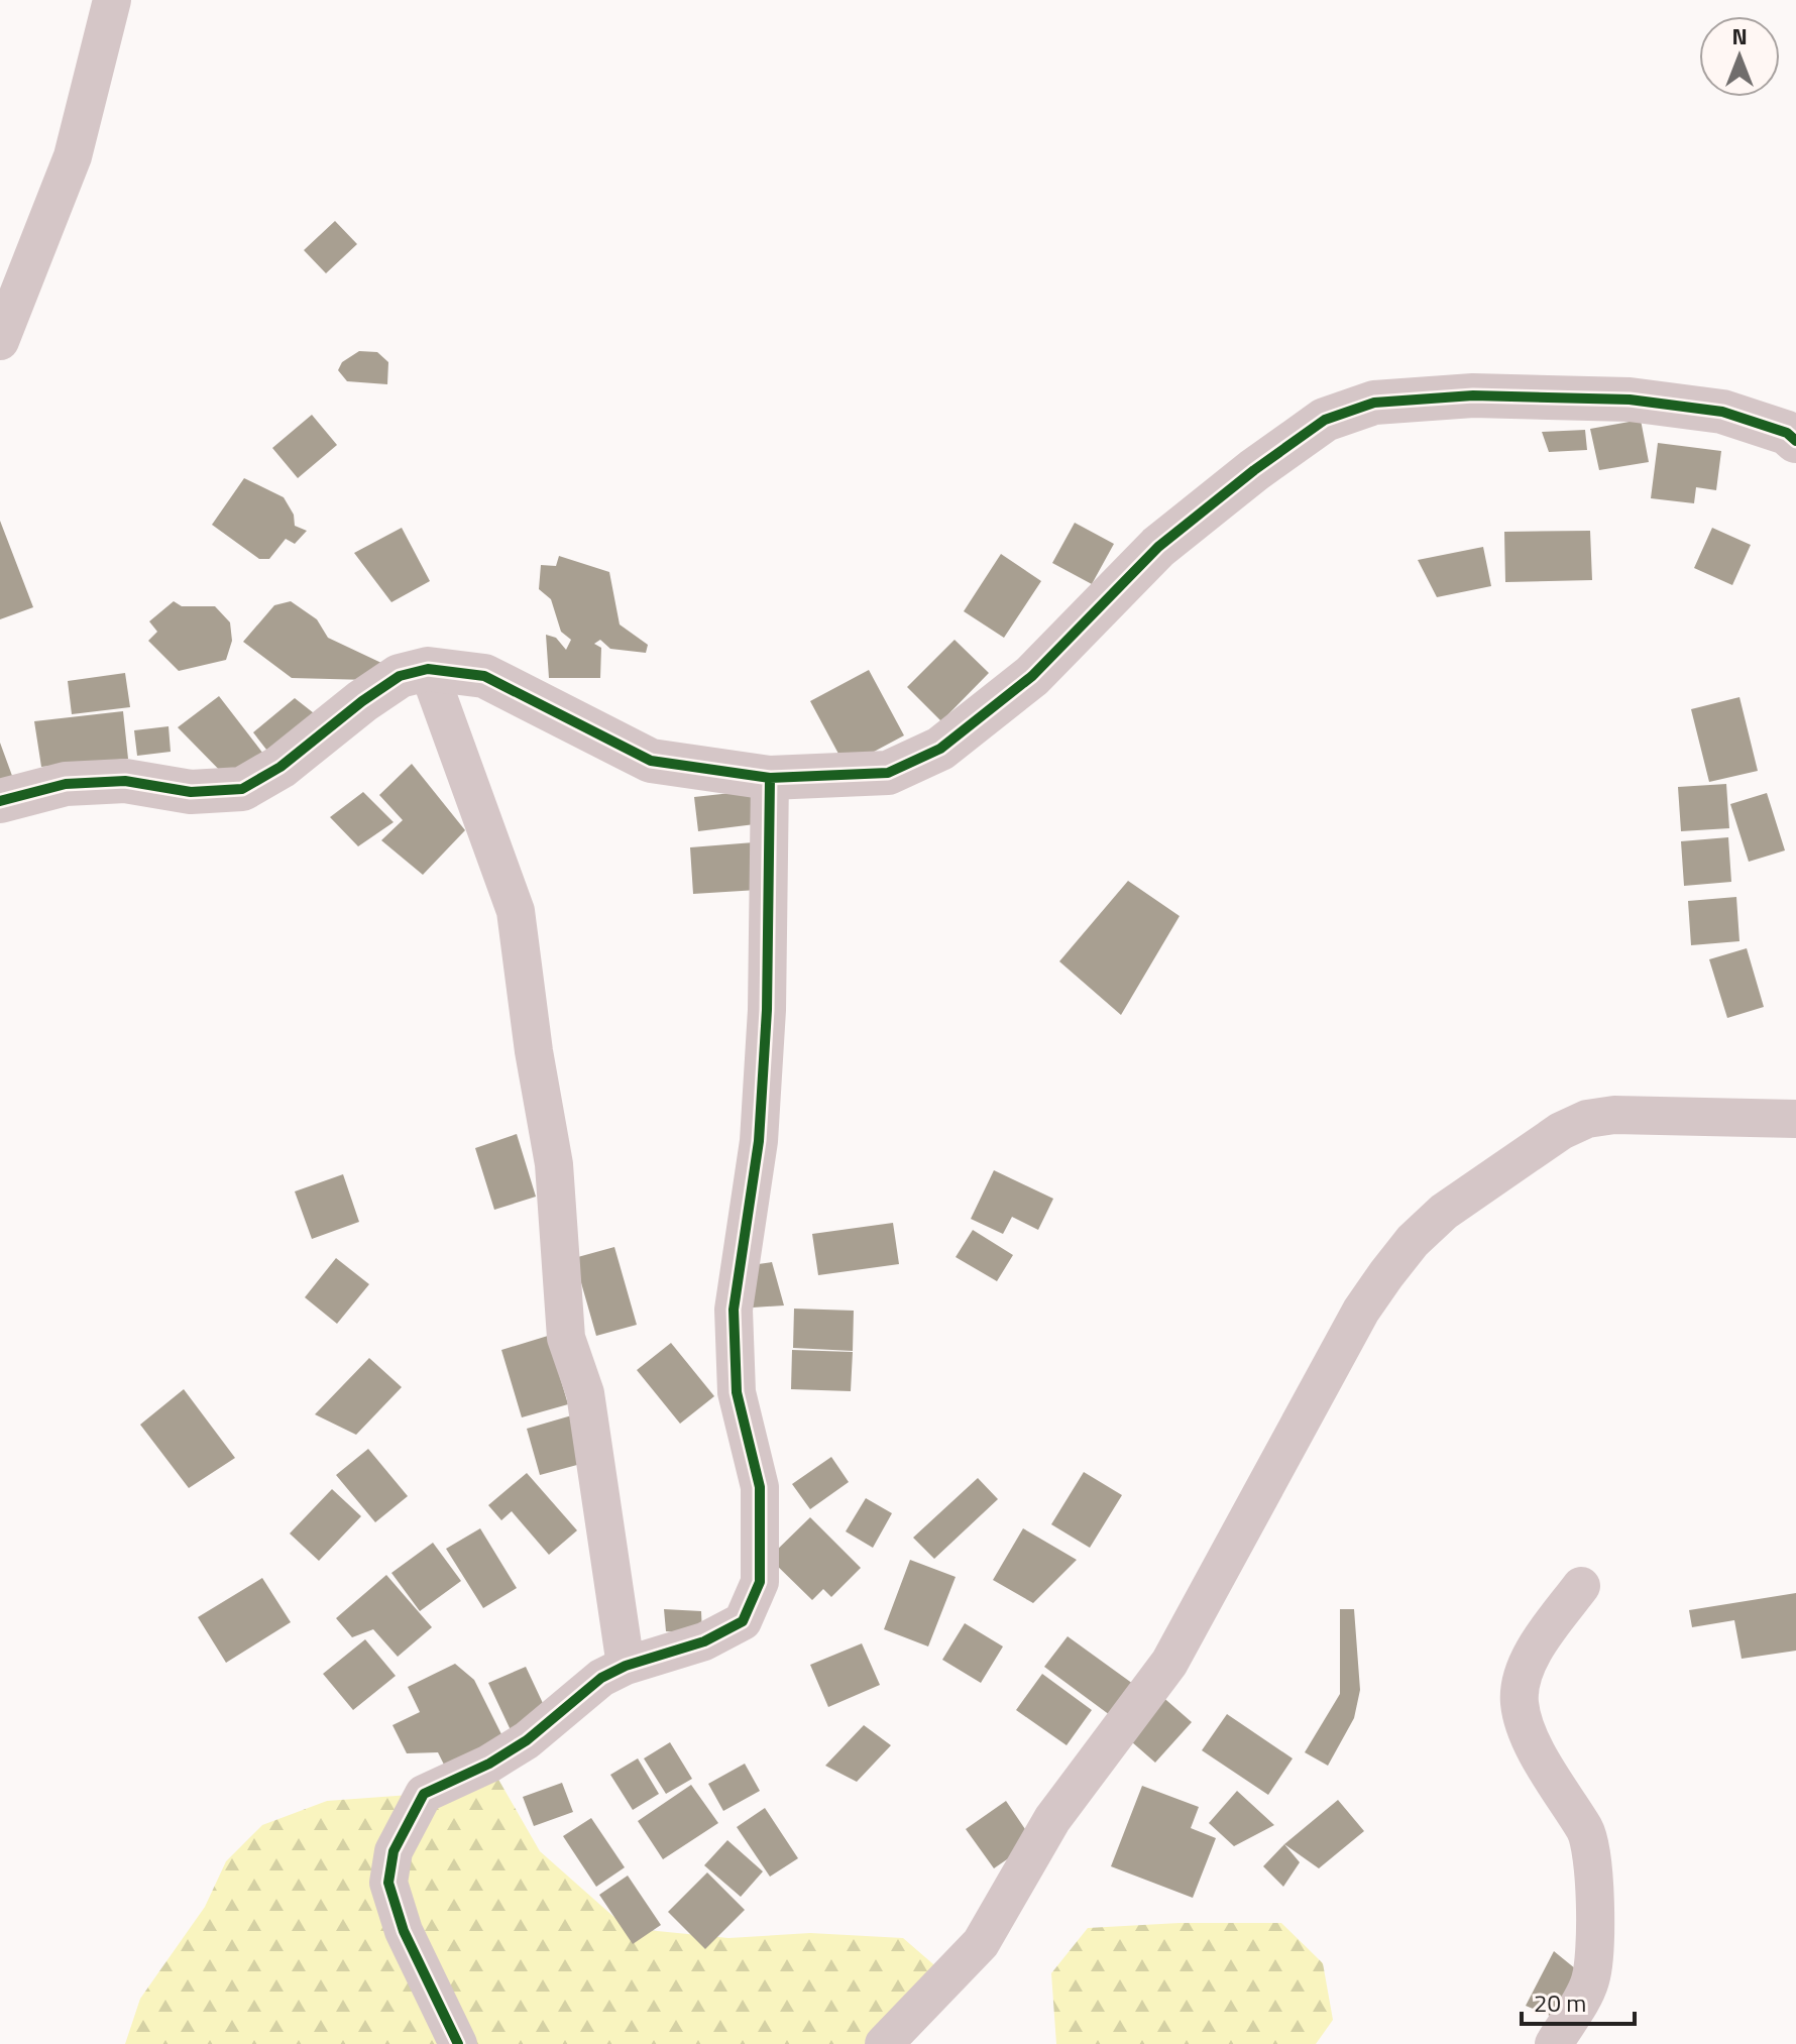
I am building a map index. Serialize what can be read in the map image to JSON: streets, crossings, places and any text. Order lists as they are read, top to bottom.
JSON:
{
  "scale_bar": "20 m",
  "north": "top"
}
